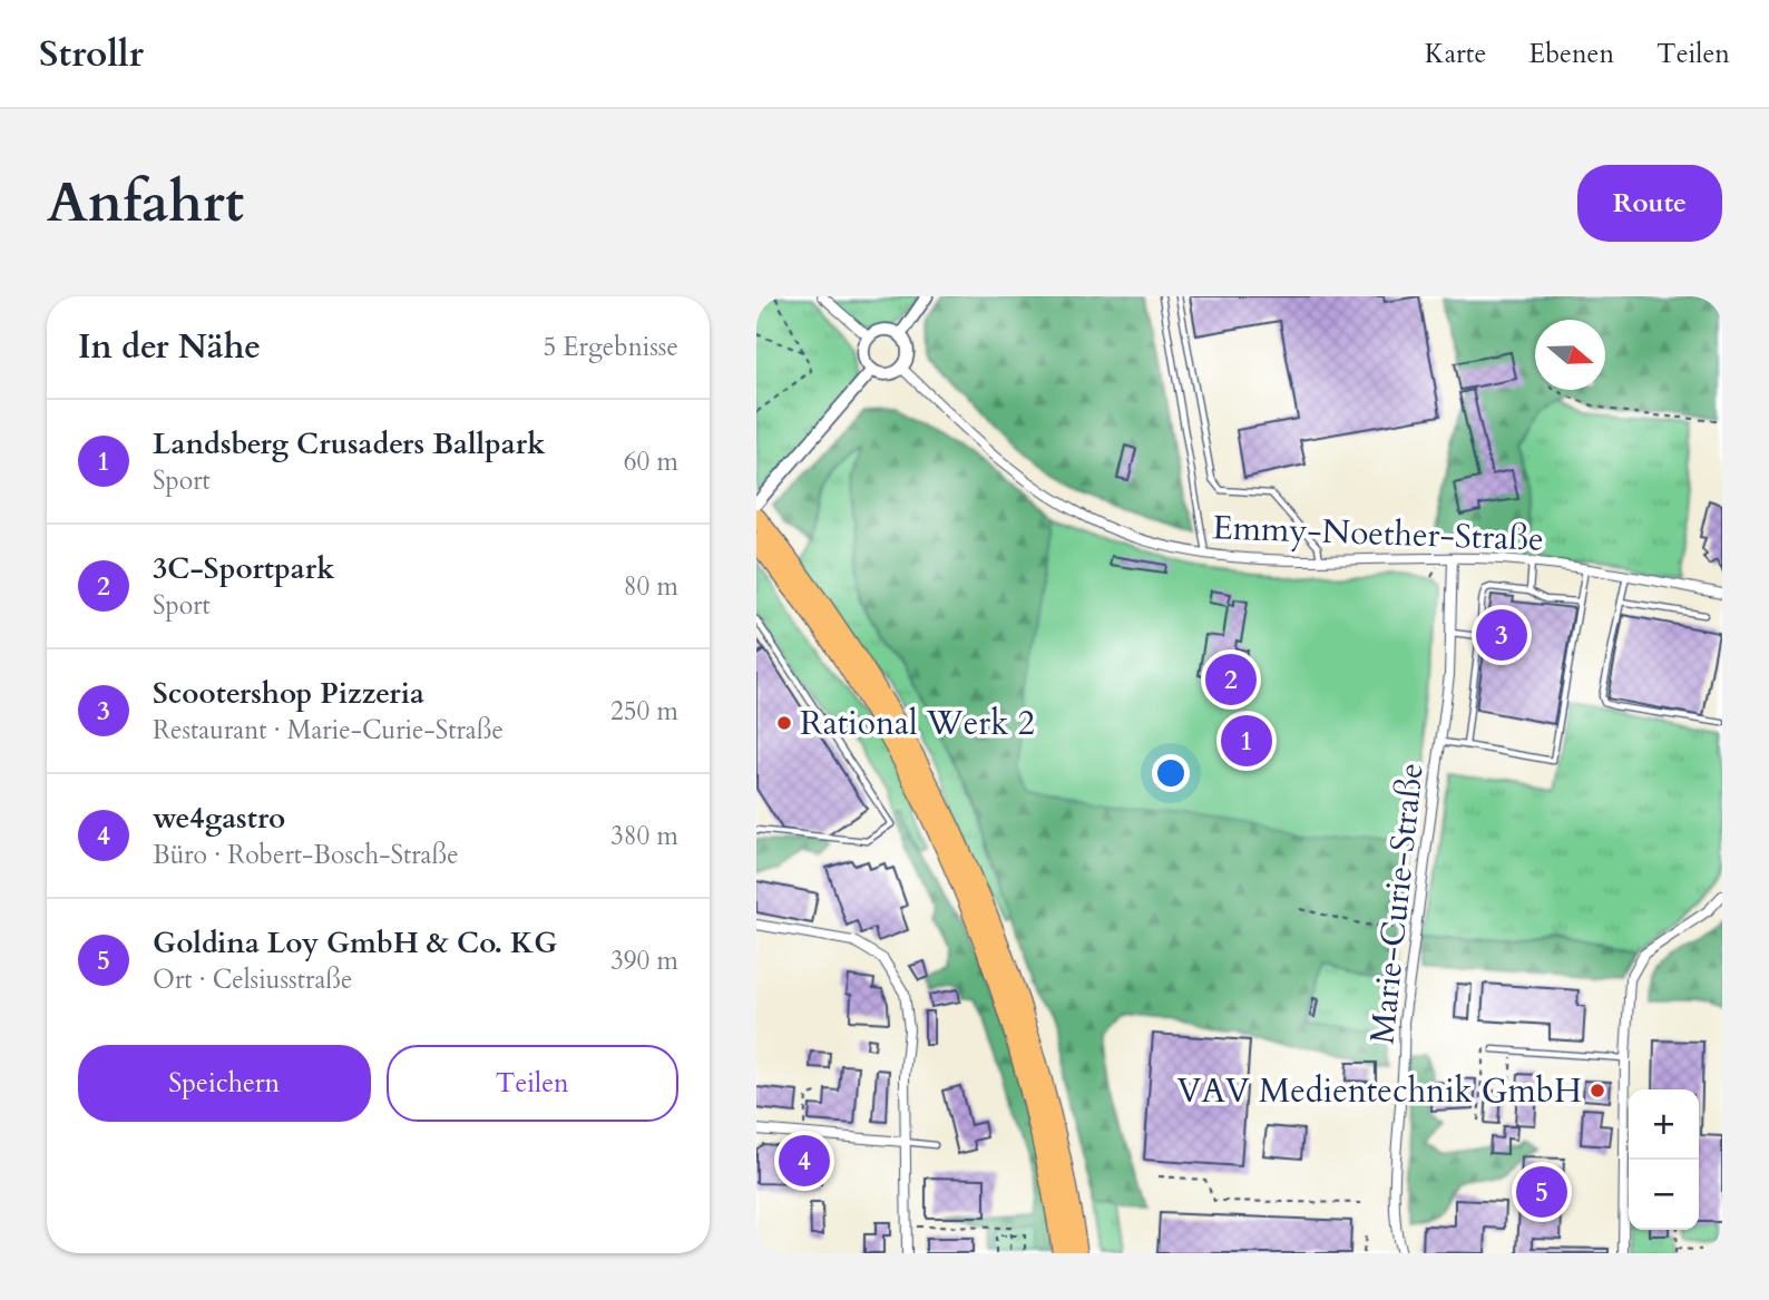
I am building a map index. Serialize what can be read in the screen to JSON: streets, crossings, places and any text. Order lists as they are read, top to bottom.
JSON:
{
  "streets": {
    "street": ["Emmy-Noether-Straße", "Marie-Curie-Straße"]
  },
  "crossings": [
    ["Emmy-Noether-Straße", "Marie-Curie-Straße"]
  ],
  "places": ["Rational Werk 2", "VAV Medientechnik GmbH"],
  "north": "right",
  "page": {
    "header": "Strollr",
    "nav": ["Karte", "Ebenen", "Teilen"],
    "buttons": [
      "Route",
      ["Speichern", "Teilen"]
    ],
    "title": "Anfahrt",
    "heading": ["In der Nähe", "5 Ergebnisse"],
    "list": [
      {
        "mark": "1",
        "name": "Landsberg Crusaders Ballpark",
        "note": "Sport",
        "value": "60 m"
      },
      {
        "mark": "2",
        "name": "3C-Sportpark",
        "note": "Sport",
        "value": "80 m"
      },
      {
        "mark": "3",
        "name": "Scootershop Pizzeria",
        "note": "Restaurant · Marie-Curie-Straße",
        "value": "250 m"
      },
      {
        "mark": "4",
        "name": "we4gastro",
        "note": "Büro · Robert-Bosch-Straße",
        "value": "380 m"
      },
      {
        "mark": "5",
        "name": "Goldina Loy GmbH & Co. KG",
        "note": "Ort · Celsiusstraße",
        "value": "390 m"
      }
    ],
    "pins": [
      "3",
      "2",
      "1",
      "4",
      "5"
    ],
    "map_buttons": ["+", "−"]
  }
}
